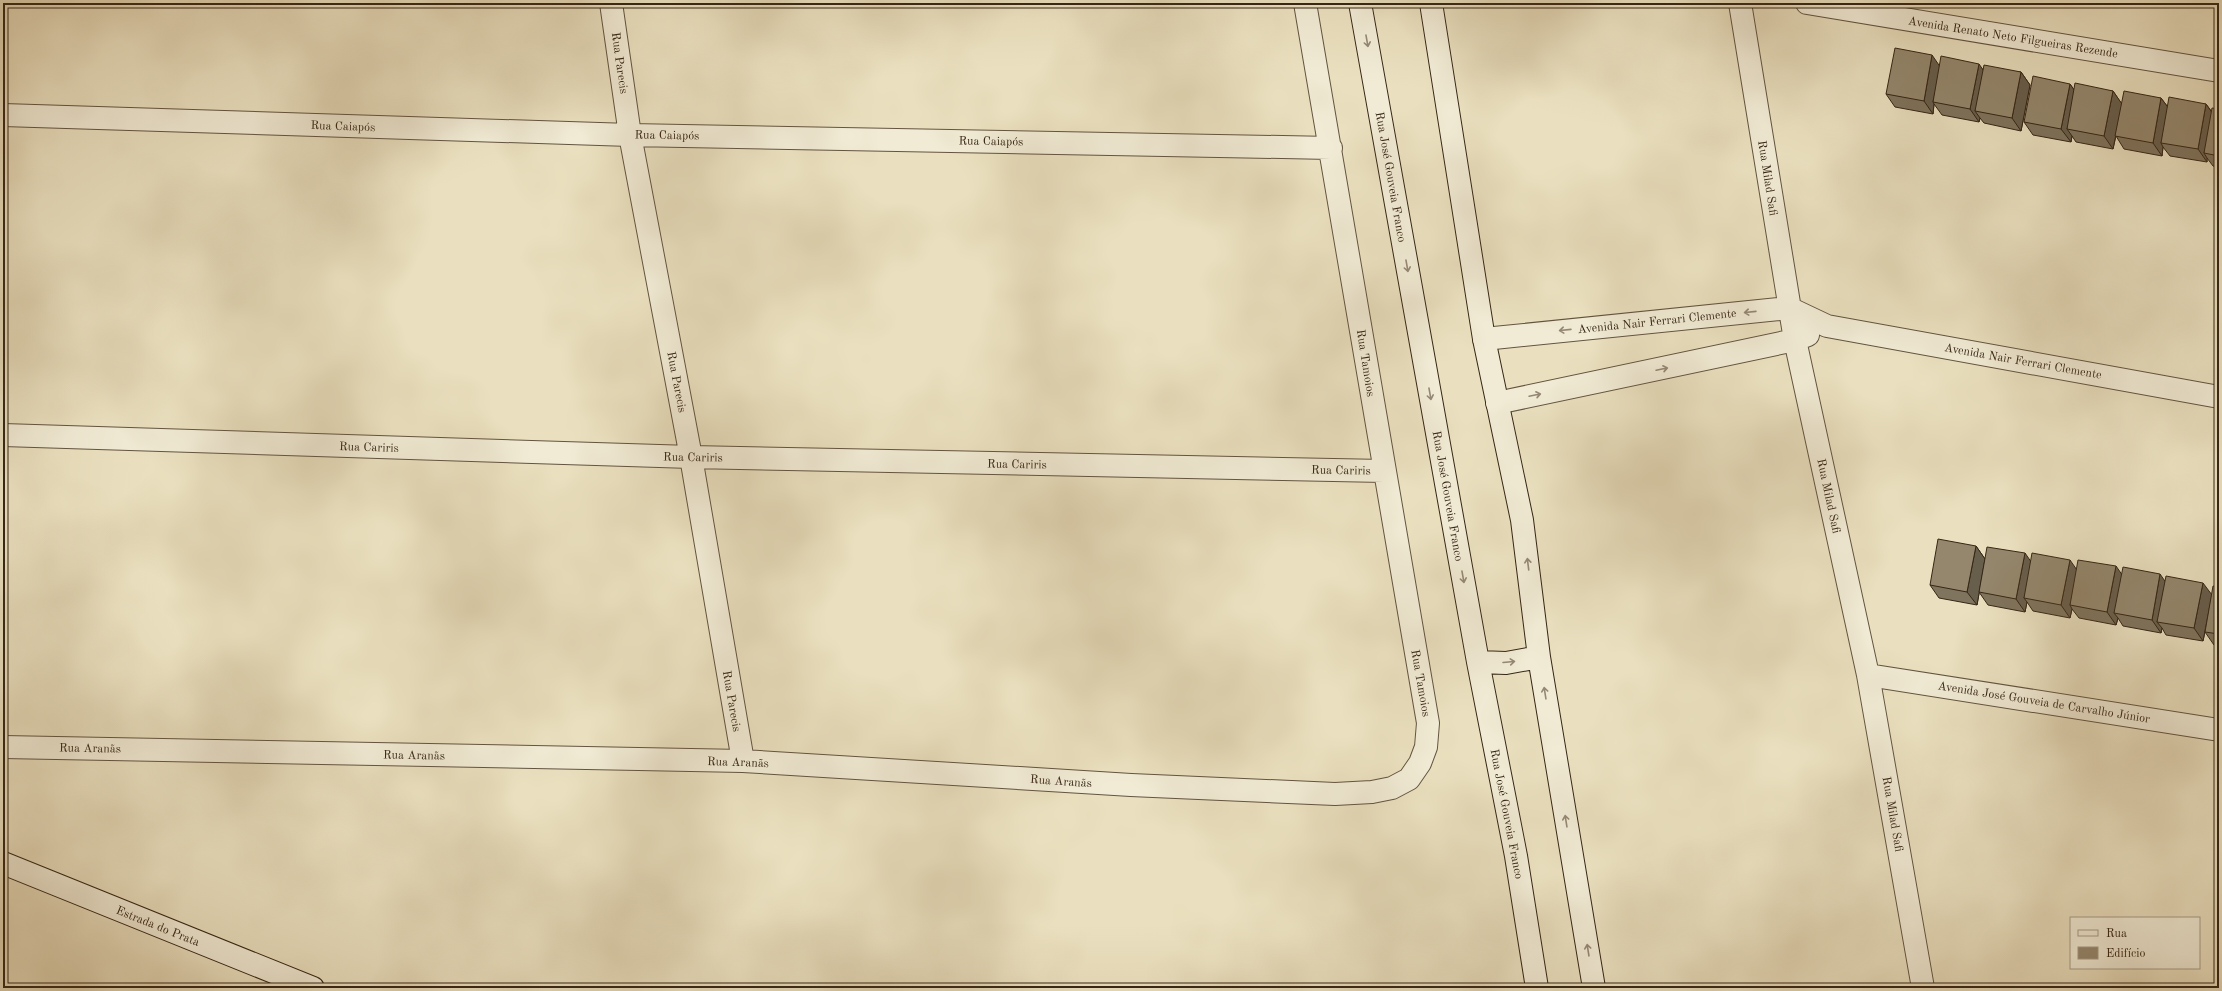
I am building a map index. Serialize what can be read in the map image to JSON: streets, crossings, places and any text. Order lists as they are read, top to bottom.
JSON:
{
  "streets": {
    "street": [
      "Avenida Renato Neto Filgueiras Rezende",
      "Rua Parecis",
      "Rua Caiapós",
      "Rua José Gouveia Franco",
      "Rua Milad Safi",
      "Avenida Nair Ferrari Clemente",
      "Rua Tamoios",
      "Rua Cariris",
      "Avenida José Gouveia de Carvalho Júnior",
      "Rua Aranãs",
      "Estrada do Prata"
    ]
  },
  "crossings": [
    ["Rua Parecis", "Rua Caiapós"],
    ["Rua Parecis", "Rua Cariris"],
    ["Rua Parecis", "Rua Aranãs"],
    ["Rua Caiapós", "Rua Tamoios"],
    ["Rua Milad Safi", "Avenida Nair Ferrari Clemente"],
    ["Rua Milad Safi", "Avenida José Gouveia de Carvalho Júnior"],
    ["Rua Tamoios", "Rua Cariris"],
    ["Rua Tamoios", "Rua Aranãs"]
  ],
  "legend": ["Rua", "Edifício"]
}
